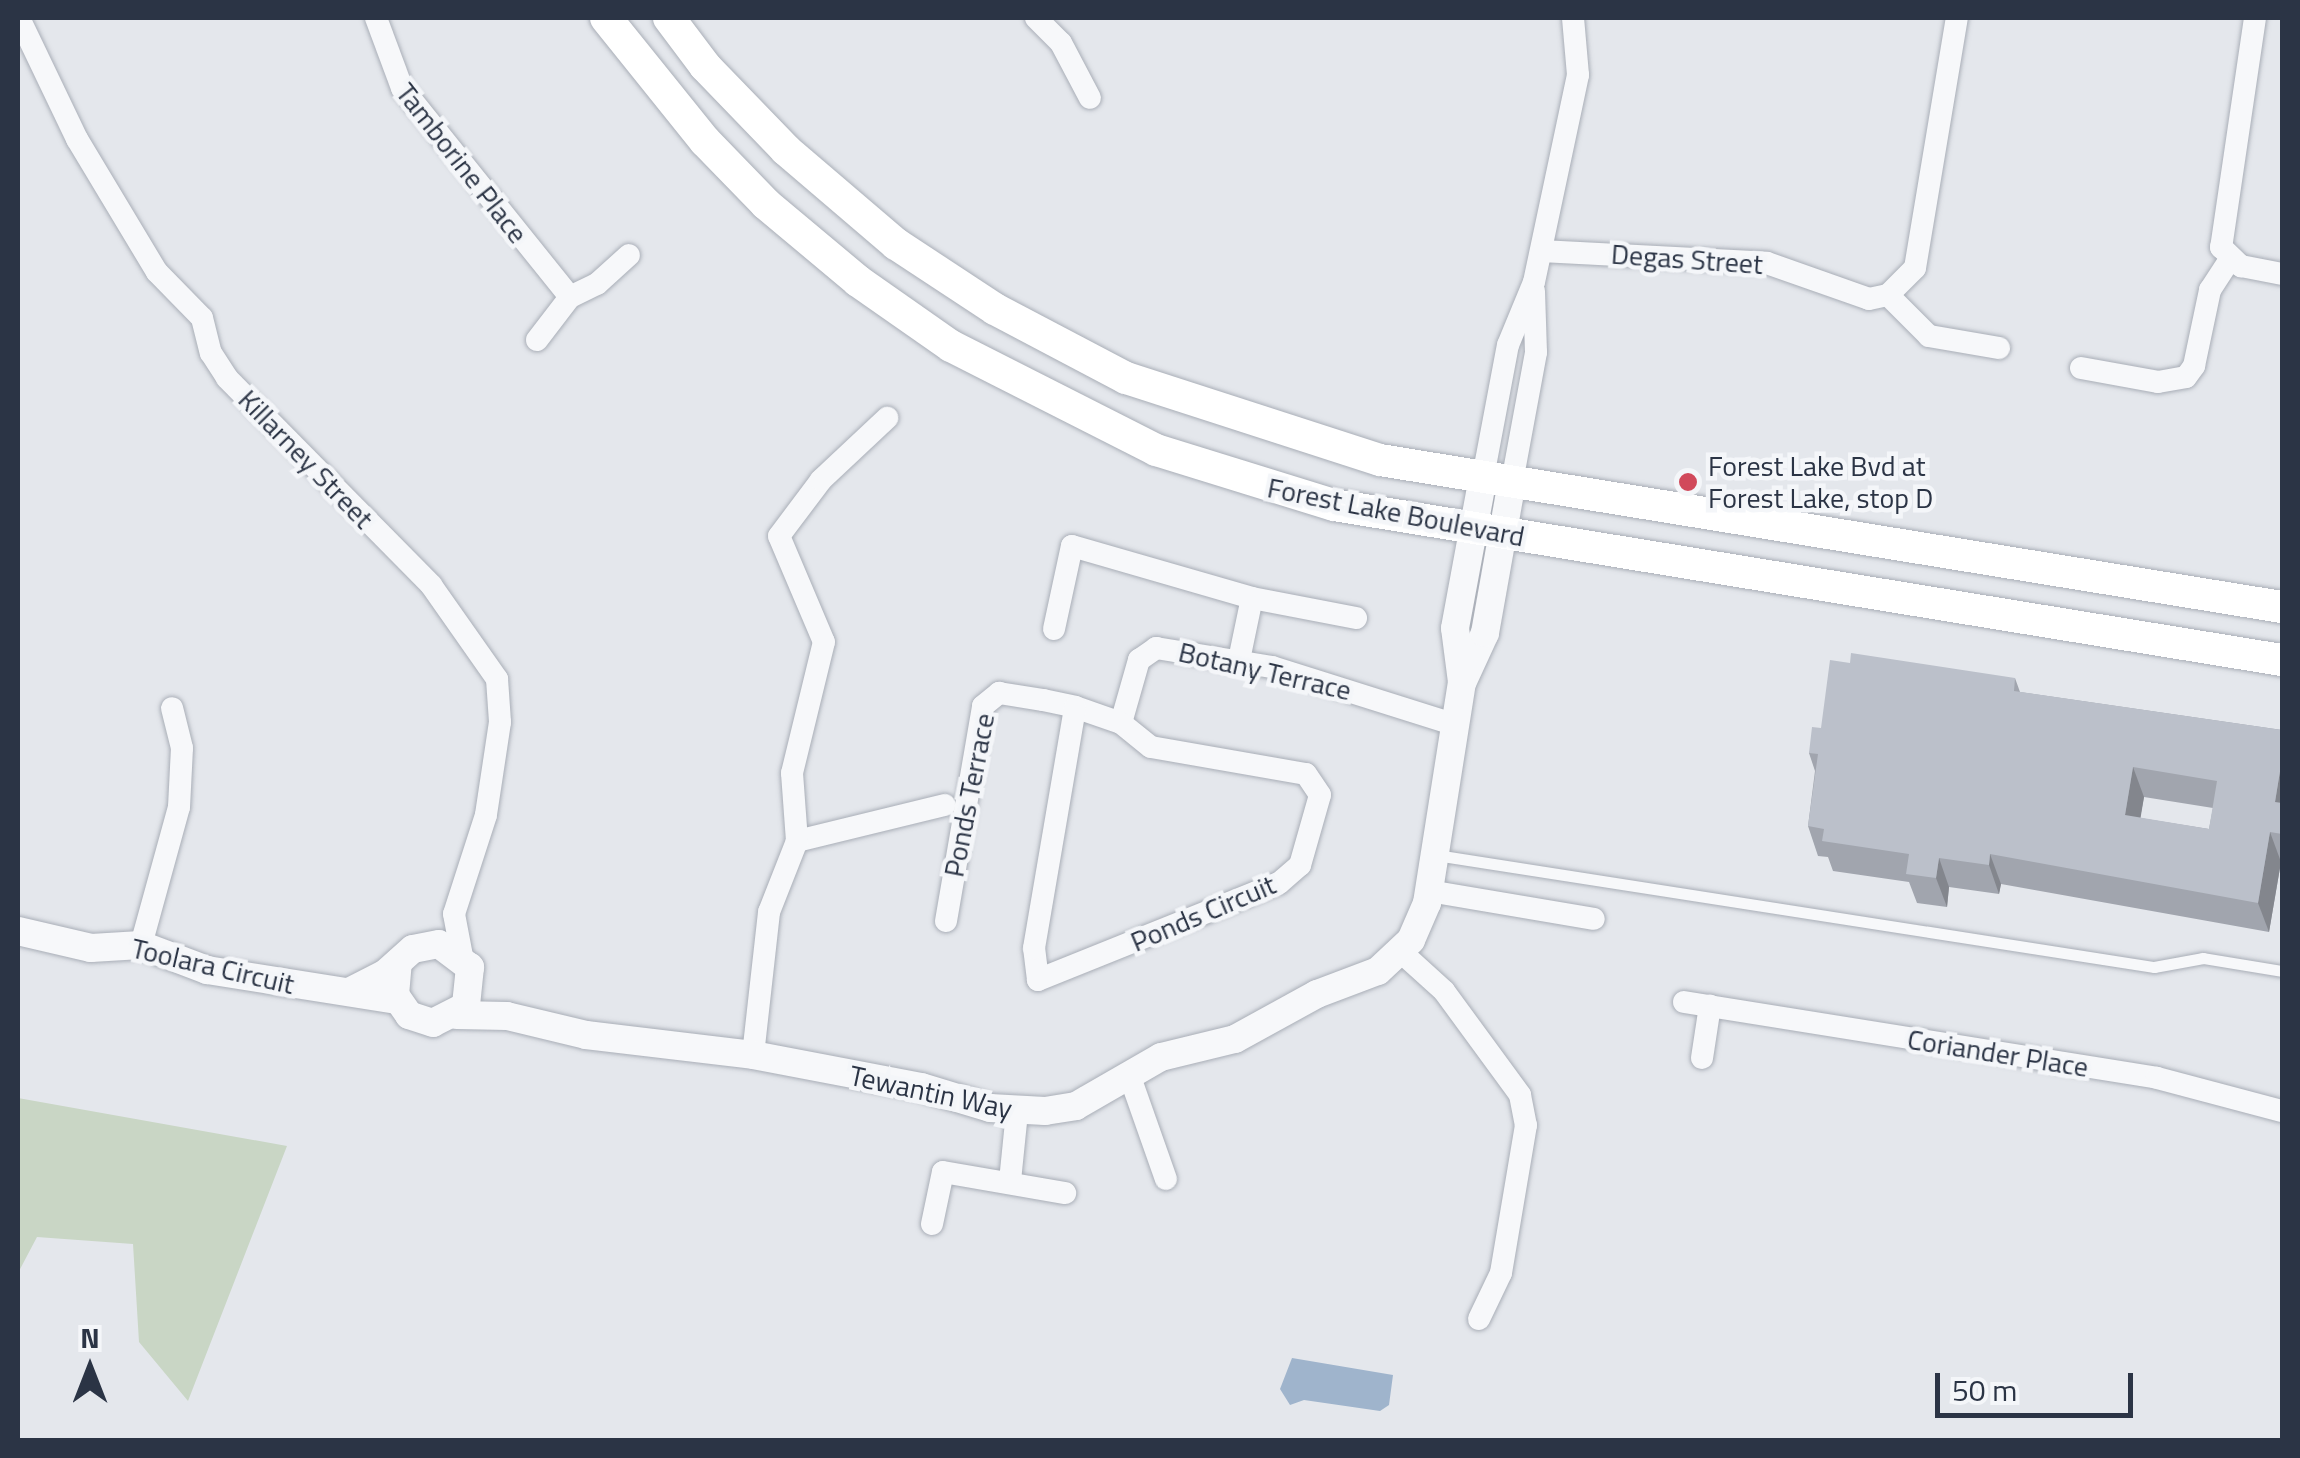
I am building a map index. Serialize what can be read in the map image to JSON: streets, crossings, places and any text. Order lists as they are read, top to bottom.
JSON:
{
  "streets": {
    "main road": ["Forest Lake Boulevard"],
    "street": [
      "Tamborine Place",
      "Degas Street",
      "Killarney Street",
      "Botany Terrace",
      "Ponds Terrace",
      "Ponds Circuit",
      "Toolara Circuit",
      "Coriander Place",
      "Tewantin Way"
    ]
  },
  "crossings": [
    ["Killarney Street", "Toolara Circuit"],
    ["Killarney Street", "Tewantin Way"],
    ["Botany Terrace", "Ponds Circuit"],
    ["Ponds Terrace", "Ponds Circuit"],
    ["Toolara Circuit", "Tewantin Way"]
  ],
  "places": ["Forest Lake Bvd at Forest Lake, stop D"],
  "scale_bar": "50 m",
  "north": "top"
}
